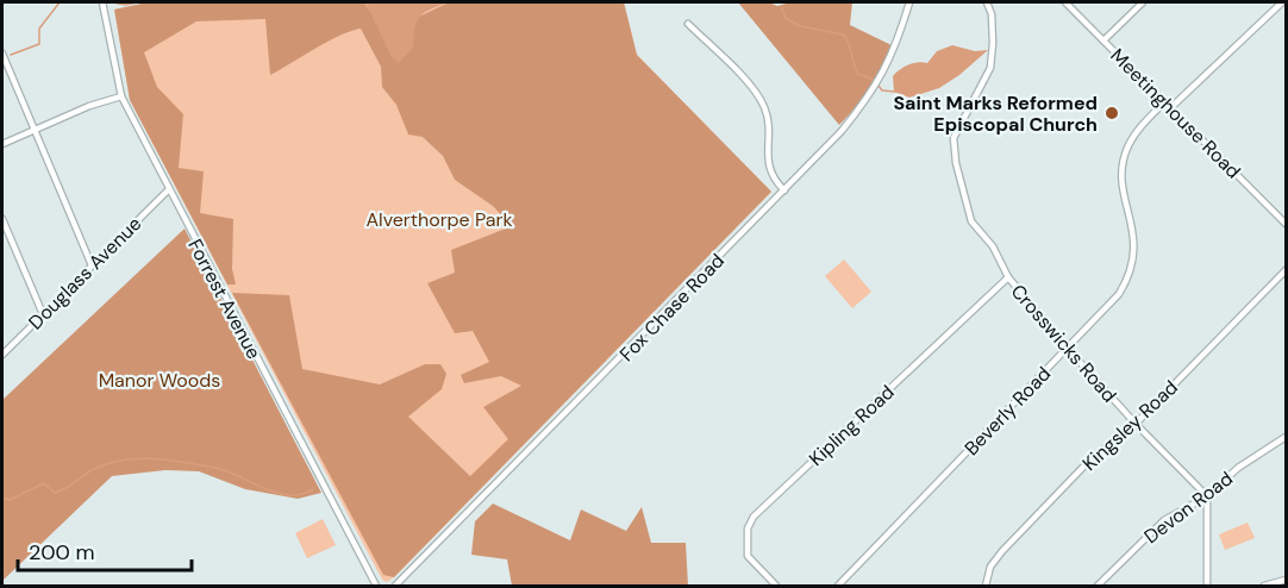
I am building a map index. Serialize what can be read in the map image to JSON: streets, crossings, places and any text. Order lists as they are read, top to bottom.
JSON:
{
  "streets": {
    "street": [
      "Meetinghouse Road",
      "Douglass Avenue",
      "Forrest Avenue",
      "Fox Chase Road",
      "Crosswicks Road",
      "Beverly Road",
      "Kipling Road",
      "Kingsley Road",
      "Devon Road"
    ]
  },
  "crossings": [
    ["Meetinghouse Road", "Beverly Road"],
    ["Douglass Avenue", "Forrest Avenue"],
    ["Crosswicks Road", "Beverly Road"],
    ["Crosswicks Road", "Kipling Road"],
    ["Crosswicks Road", "Kingsley Road"],
    ["Crosswicks Road", "Devon Road"]
  ],
  "parks": ["Alverthorpe Park", "Manor Woods"],
  "places": ["Saint Marks Reformed Episcopal Church"],
  "scale_bar": "200 m"
}
